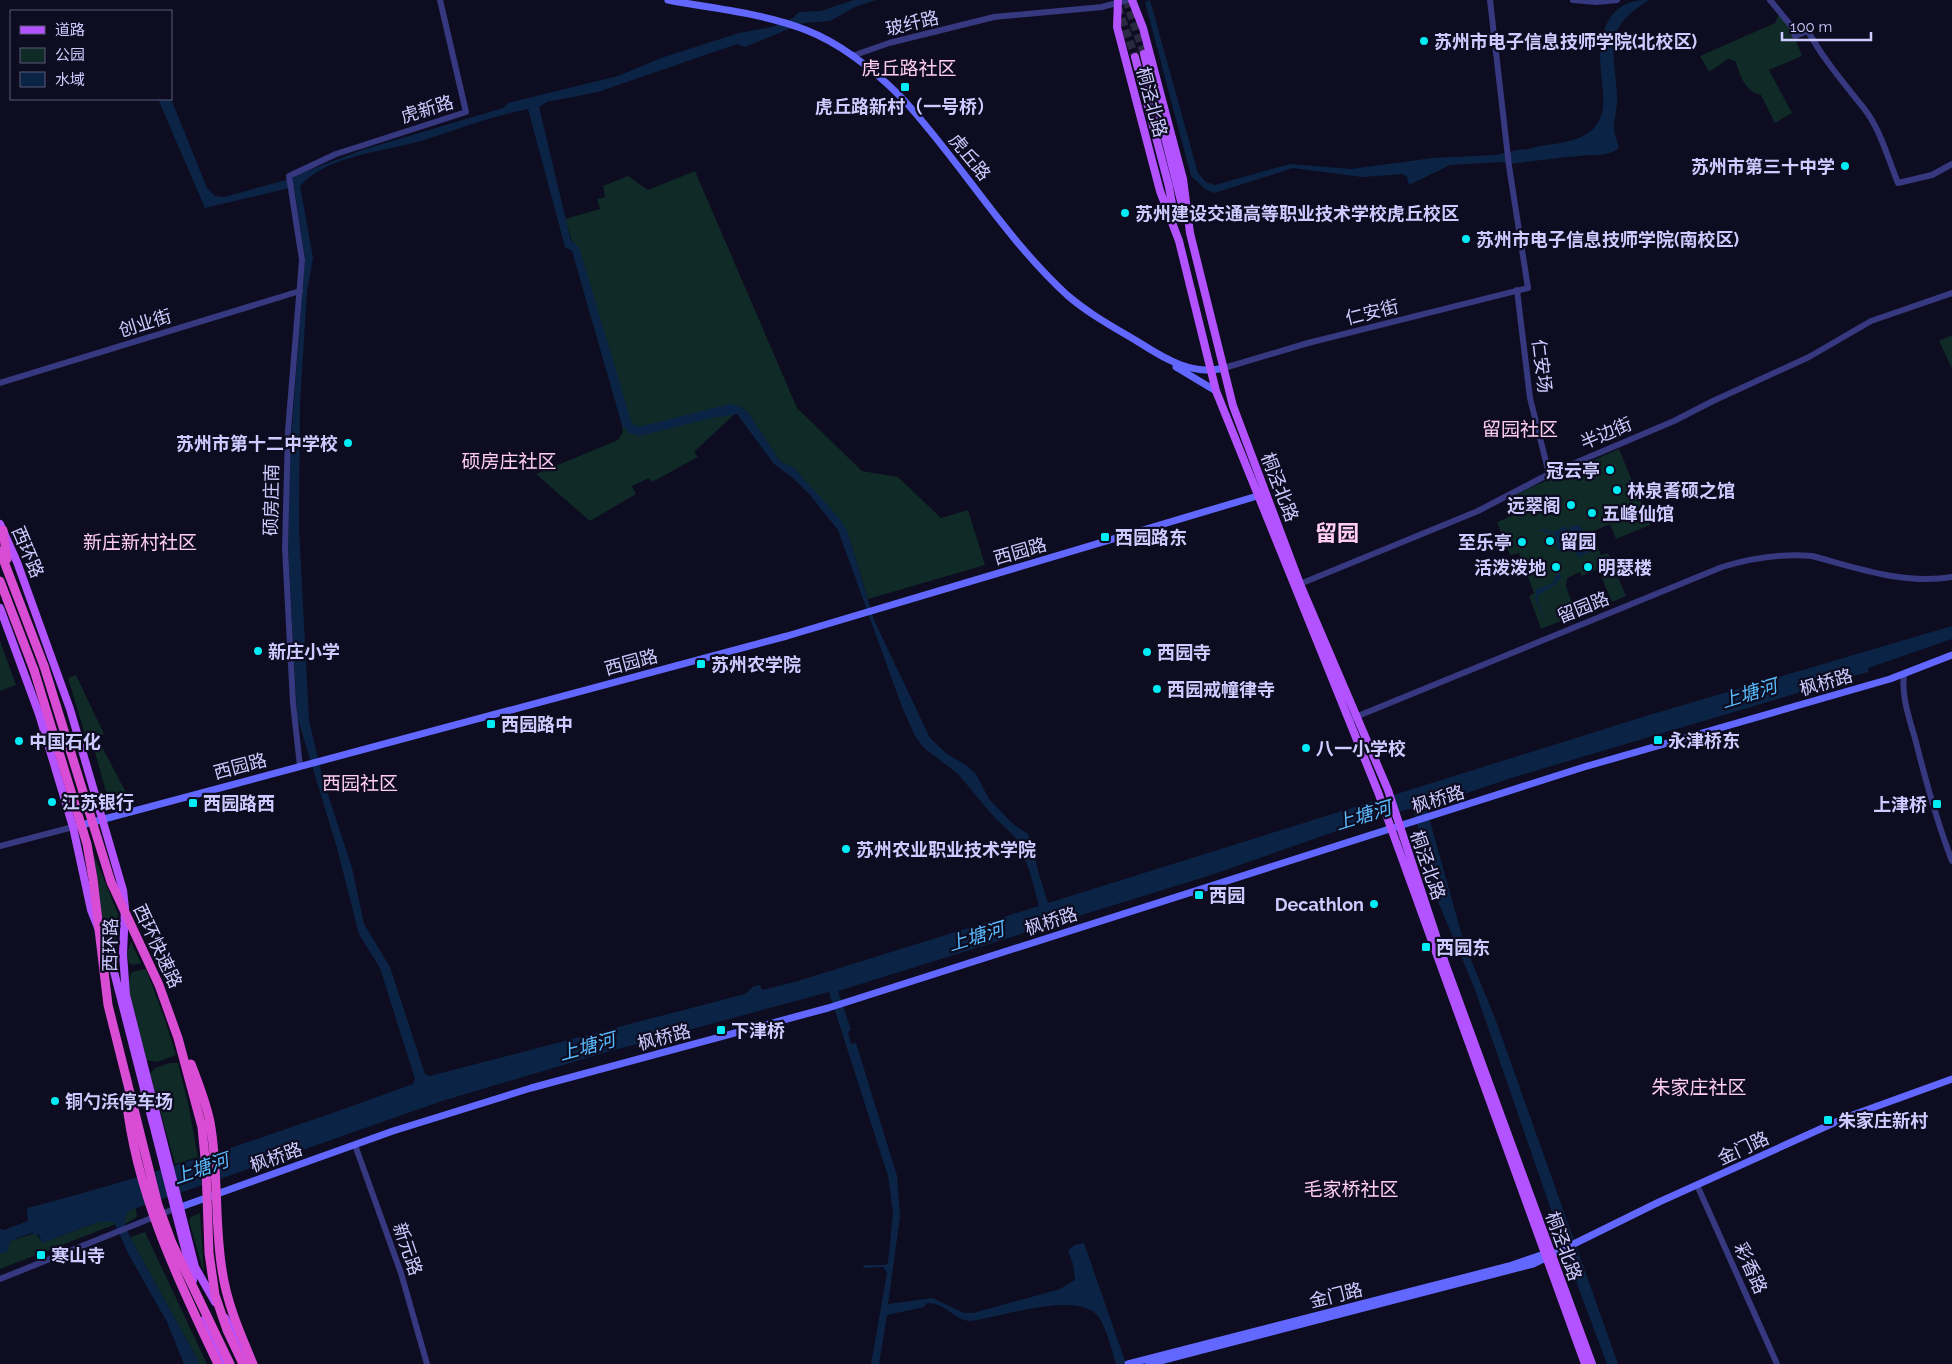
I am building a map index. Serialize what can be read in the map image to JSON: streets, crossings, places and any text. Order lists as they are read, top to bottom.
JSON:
{
  "streets": {
    "highway": ["西环快速路"],
    "main road": [
      "桐泾北路",
      "虎丘路",
      "西园路",
      "西环路",
      "枫桥路",
      "金门路"
    ],
    "street": [
      "玻纤路",
      "虎新路",
      "仁安街",
      "创业街",
      "仁安场",
      "半边街",
      "硕房庄南",
      "留园路",
      "新元路",
      "彩香路"
    ]
  },
  "crossings": [
    ["玻纤路", "桐泾北路"],
    ["玻纤路", "虎丘路"],
    ["桐泾北路", "虎丘路"],
    ["桐泾北路", "仁安街"],
    ["桐泾北路", "半边街"],
    ["桐泾北路", "西园路"],
    ["桐泾北路", "留园路"],
    ["桐泾北路", "枫桥路"],
    ["桐泾北路", "金门路"],
    ["虎新路", "硕房庄南"],
    ["虎丘路", "仁安街"],
    ["仁安街", "仁安场"],
    ["创业街", "硕房庄南"],
    ["仁安场", "半边街"],
    ["硕房庄南", "西园路"],
    ["西园路", "西环路"],
    ["西环路", "枫桥路"],
    ["枫桥路", "新元路"],
    ["金门路", "彩香路"]
  ],
  "districts": [
    "虎丘路社区",
    "留园社区",
    "硕房庄社区",
    "留园",
    "新庄新村社区",
    "西园社区",
    "朱家庄社区",
    "毛家桥社区"
  ],
  "water": ["上塘河"],
  "places": {
    "other": [
      "苏州市电子信息技师学院(北校区)",
      "苏州市第三十中学",
      "苏州建设交通高等职业技术学校虎丘校区",
      "苏州市电子信息技师学院(南校区)",
      "苏州市第十二中学校",
      "冠云亭",
      "林泉耆硕之馆",
      "远翠阁",
      "五峰仙馆",
      "留园",
      "至乐亭",
      "活泼泼地",
      "明瑟楼",
      "新庄小学",
      "西园寺",
      "西园戒幢律寺",
      "中国石化",
      "八一小学校",
      "江苏银行",
      "苏州农业职业技术学院",
      "Decathlon",
      "铜勺浜停车场"
    ],
    "transit": [
      "虎丘路新村（一号桥）",
      "西园路东",
      "苏州农学院",
      "西园路中",
      "永津桥东",
      "西园路西",
      "上津桥",
      "西园",
      "西园东",
      "下津桥",
      "朱家庄新村",
      "寒山寺"
    ]
  },
  "legend": ["道路", "公园", "水域"],
  "scale_bar": "100 m"
}
